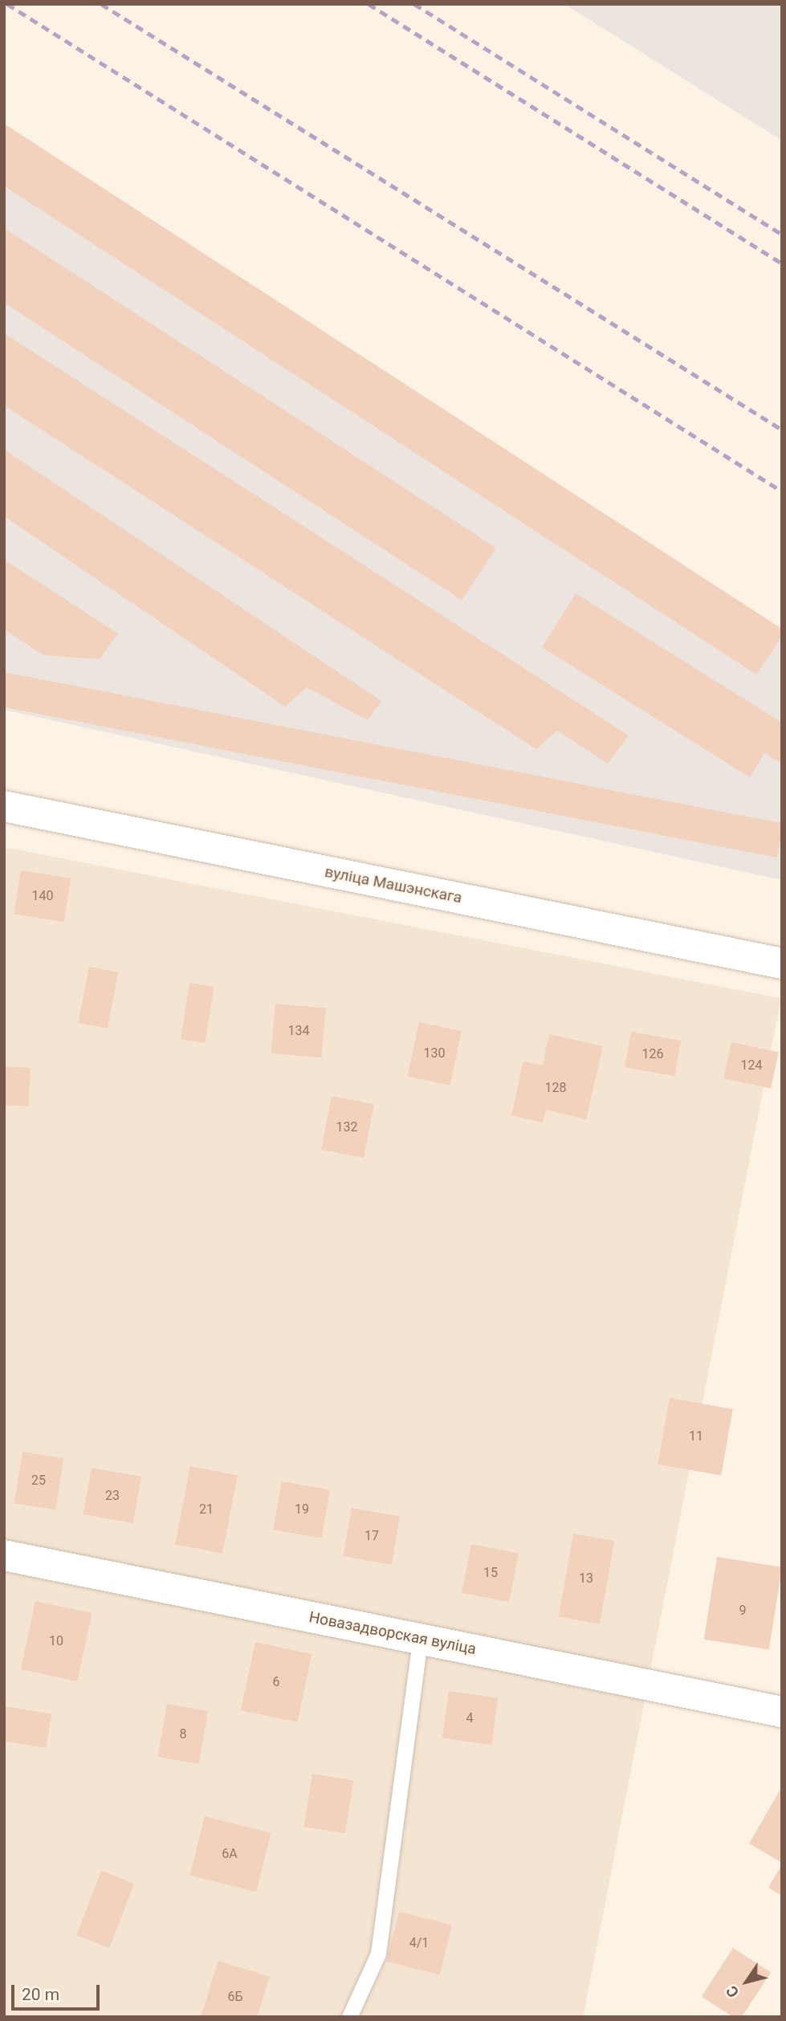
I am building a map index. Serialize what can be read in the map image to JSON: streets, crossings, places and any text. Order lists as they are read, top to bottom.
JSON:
{
  "streets": {
    "street": ["вуліца Машэнскага", "Новазадворская вуліца"]
  },
  "house_numbers": [
    "140",
    "134",
    "130",
    "126",
    "124",
    "128",
    "132",
    "11",
    "25",
    "23",
    "21",
    "19",
    "17",
    "15",
    "13",
    "9",
    "10",
    "6",
    "4",
    "8",
    "6А",
    "4/1",
    "6Б"
  ],
  "scale_bar": "20 m",
  "north": "bottom left"
}
